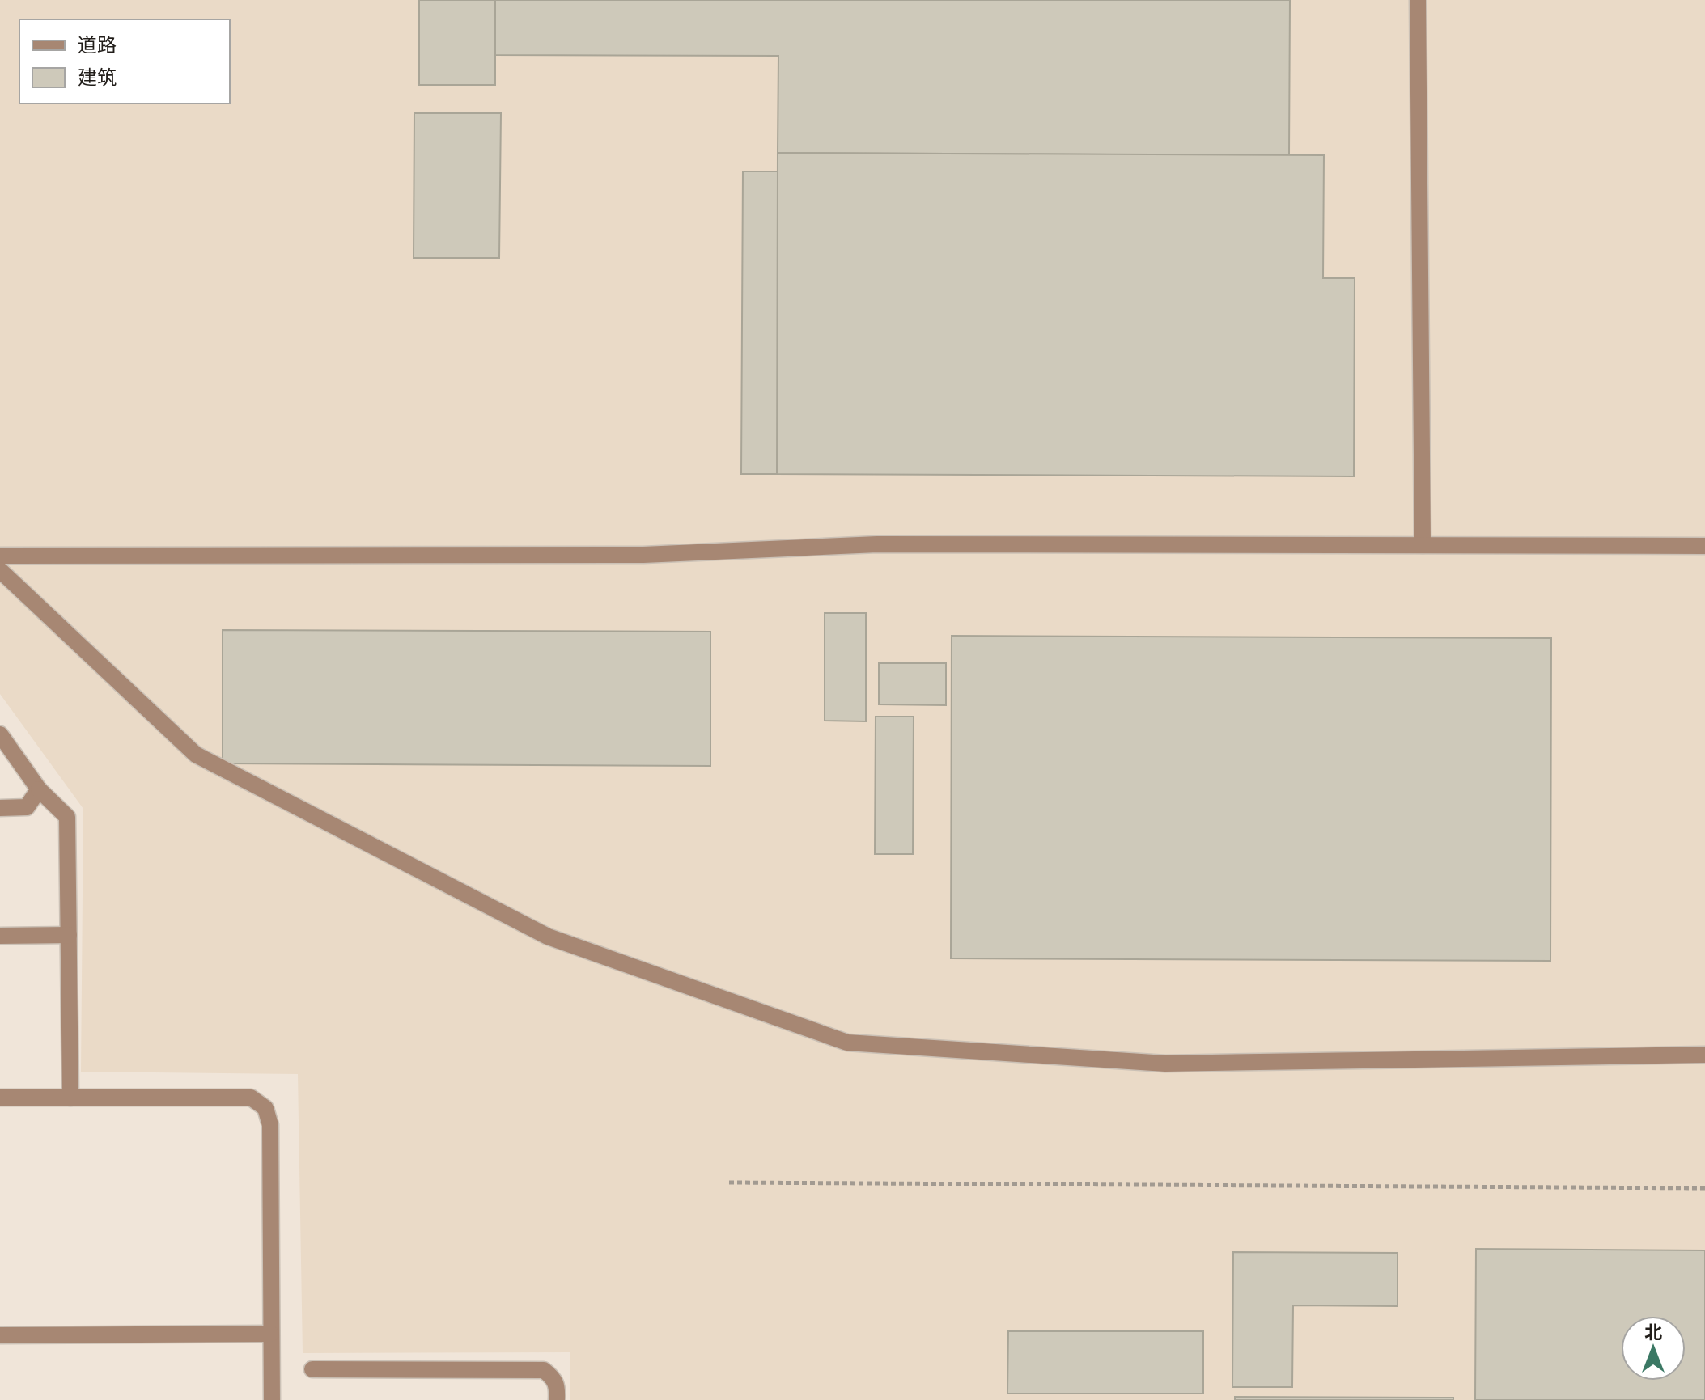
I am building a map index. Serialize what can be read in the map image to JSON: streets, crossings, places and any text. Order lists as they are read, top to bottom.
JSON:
{
  "legend": ["道路", "建筑"],
  "north": "top"
}
